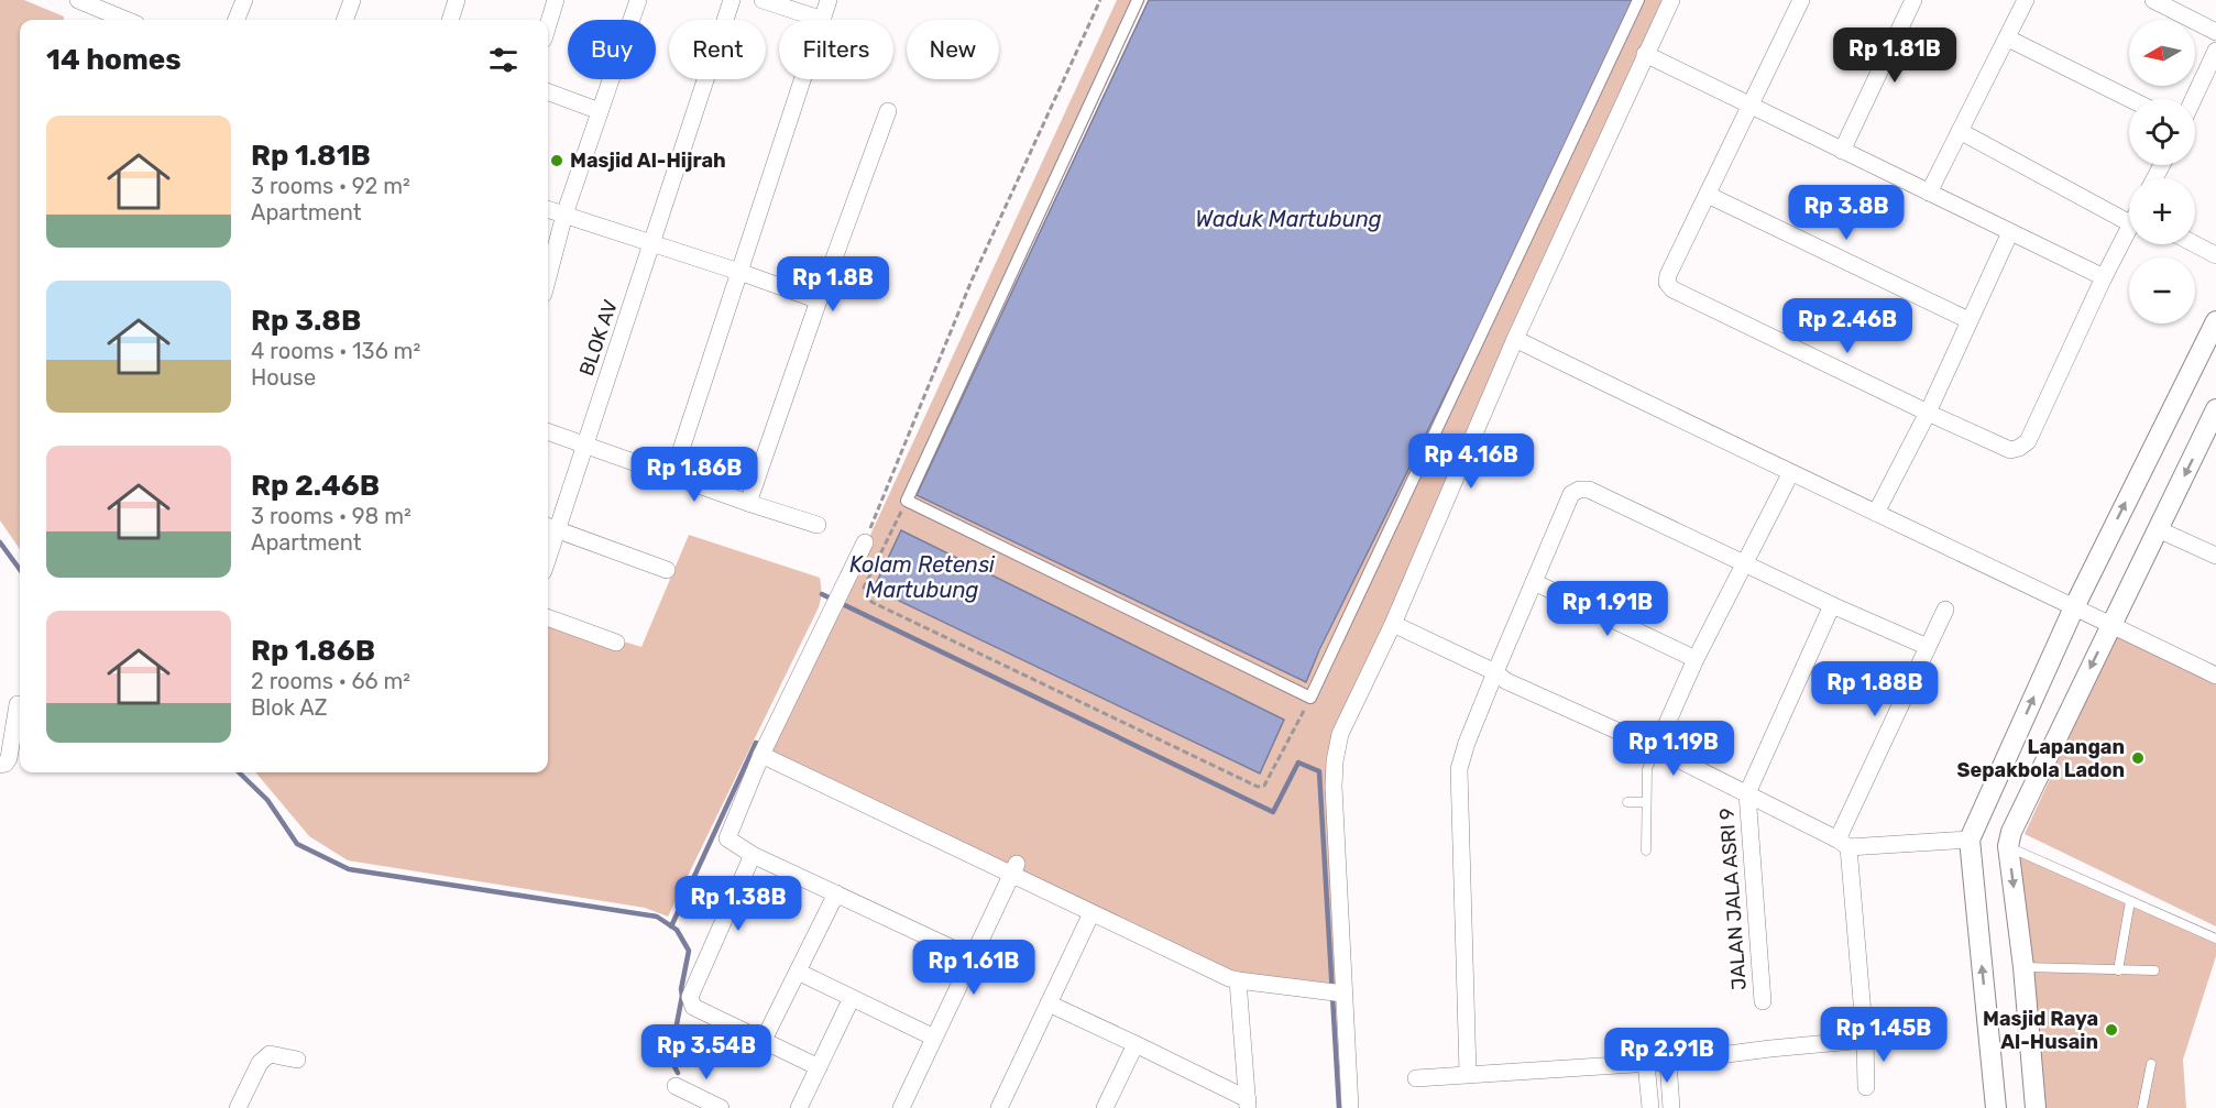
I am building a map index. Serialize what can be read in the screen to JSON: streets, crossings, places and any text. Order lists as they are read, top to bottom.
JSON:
{
  "streets": {
    "street": ["BLOK AV", "JALAN JALA ASRI 9"]
  },
  "water": ["Waduk Martubung", "Kolam Retensi Martubung"],
  "places": ["Masjid Al-Hijrah", "Lapangan Sepakbola Ladon", "Masjid Raya Al-Husain"],
  "north": "left",
  "page": {
    "map_buttons": ["+", "−"],
    "chip": [
      "Buy",
      "Rent",
      "Filters",
      "New"
    ],
    "heading": "14 homes",
    "price": [
      "Rp 1.81B",
      "Rp 3.8B",
      "Rp 1.8B",
      "Rp 2.46B",
      "Rp 4.16B",
      "Rp 1.86B",
      "Rp 1.91B",
      "Rp 1.88B",
      "Rp 1.19B",
      "Rp 1.38B",
      "Rp 1.61B",
      "Rp 1.45B",
      "Rp 3.54B",
      "Rp 2.91B"
    ],
    "list": [
      {
        "name": "Rp 1.81B",
        "note": "3 rooms · 92 m² · Apartment"
      },
      {
        "name": "Rp 3.8B",
        "note": "4 rooms · 136 m² · House"
      },
      {
        "name": "Rp 2.46B",
        "note": "3 rooms · 98 m² · Apartment"
      },
      {
        "name": "Rp 1.86B",
        "note": "2 rooms · 66 m² · Blok AZ"
      }
    ]
  }
}
